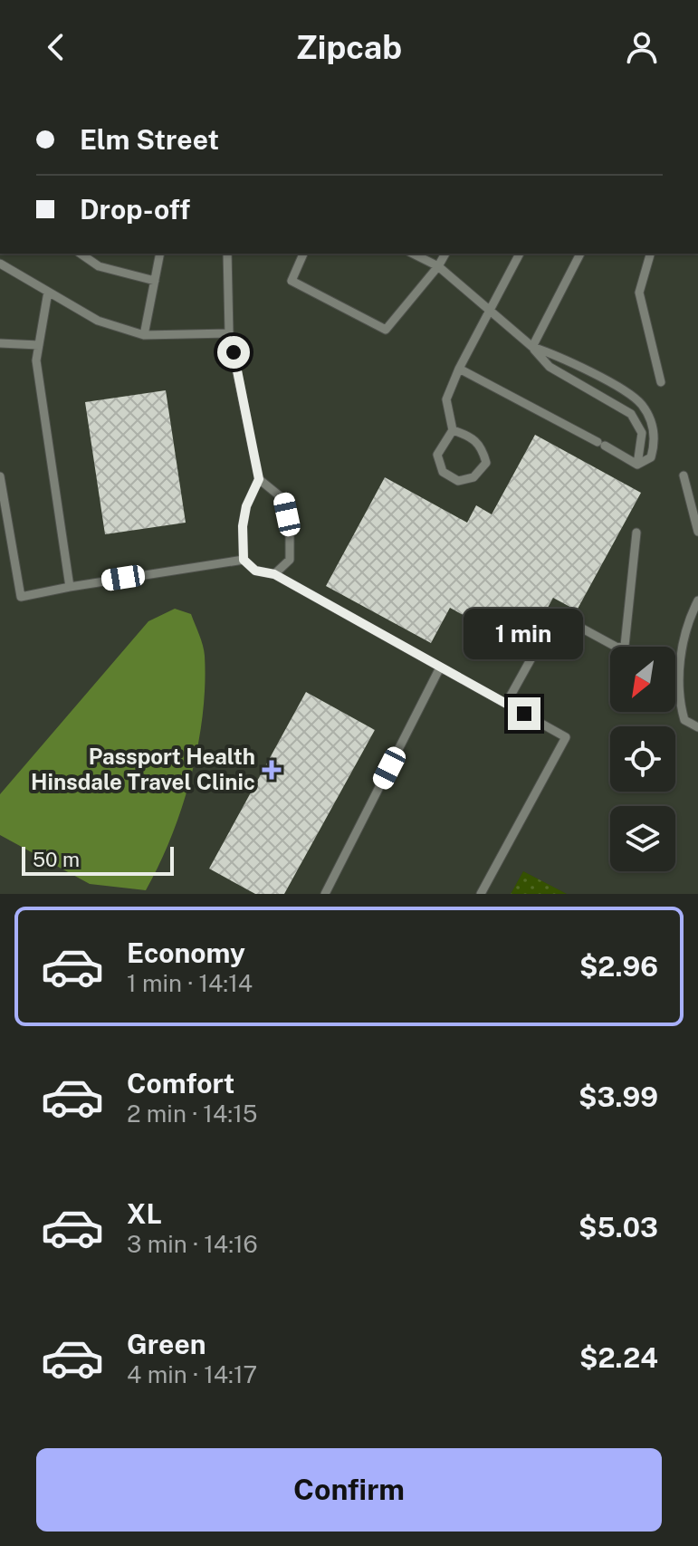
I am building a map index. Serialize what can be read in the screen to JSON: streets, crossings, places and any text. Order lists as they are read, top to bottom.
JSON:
{
  "places": {
    "health": ["Passport Health Hinsdale Travel Clinic"]
  },
  "scale_bar": "50 m",
  "north": "bottom left",
  "page": {
    "header": "Zipcab",
    "banner": ["Elm Street", "Drop-off"],
    "bubble": "1 min",
    "scale": "50 m",
    "list": [
      {
        "name": "Economy",
        "note": "1 min · 14:14",
        "value": "$2.96"
      },
      {
        "name": "Comfort",
        "note": "2 min · 14:15",
        "value": "$3.99"
      },
      {
        "name": "XL",
        "note": "3 min · 14:16",
        "value": "$5.03"
      },
      {
        "name": "Green",
        "note": "4 min · 14:17",
        "value": "$2.24"
      }
    ],
    "buttons": "Confirm"
  }
}
